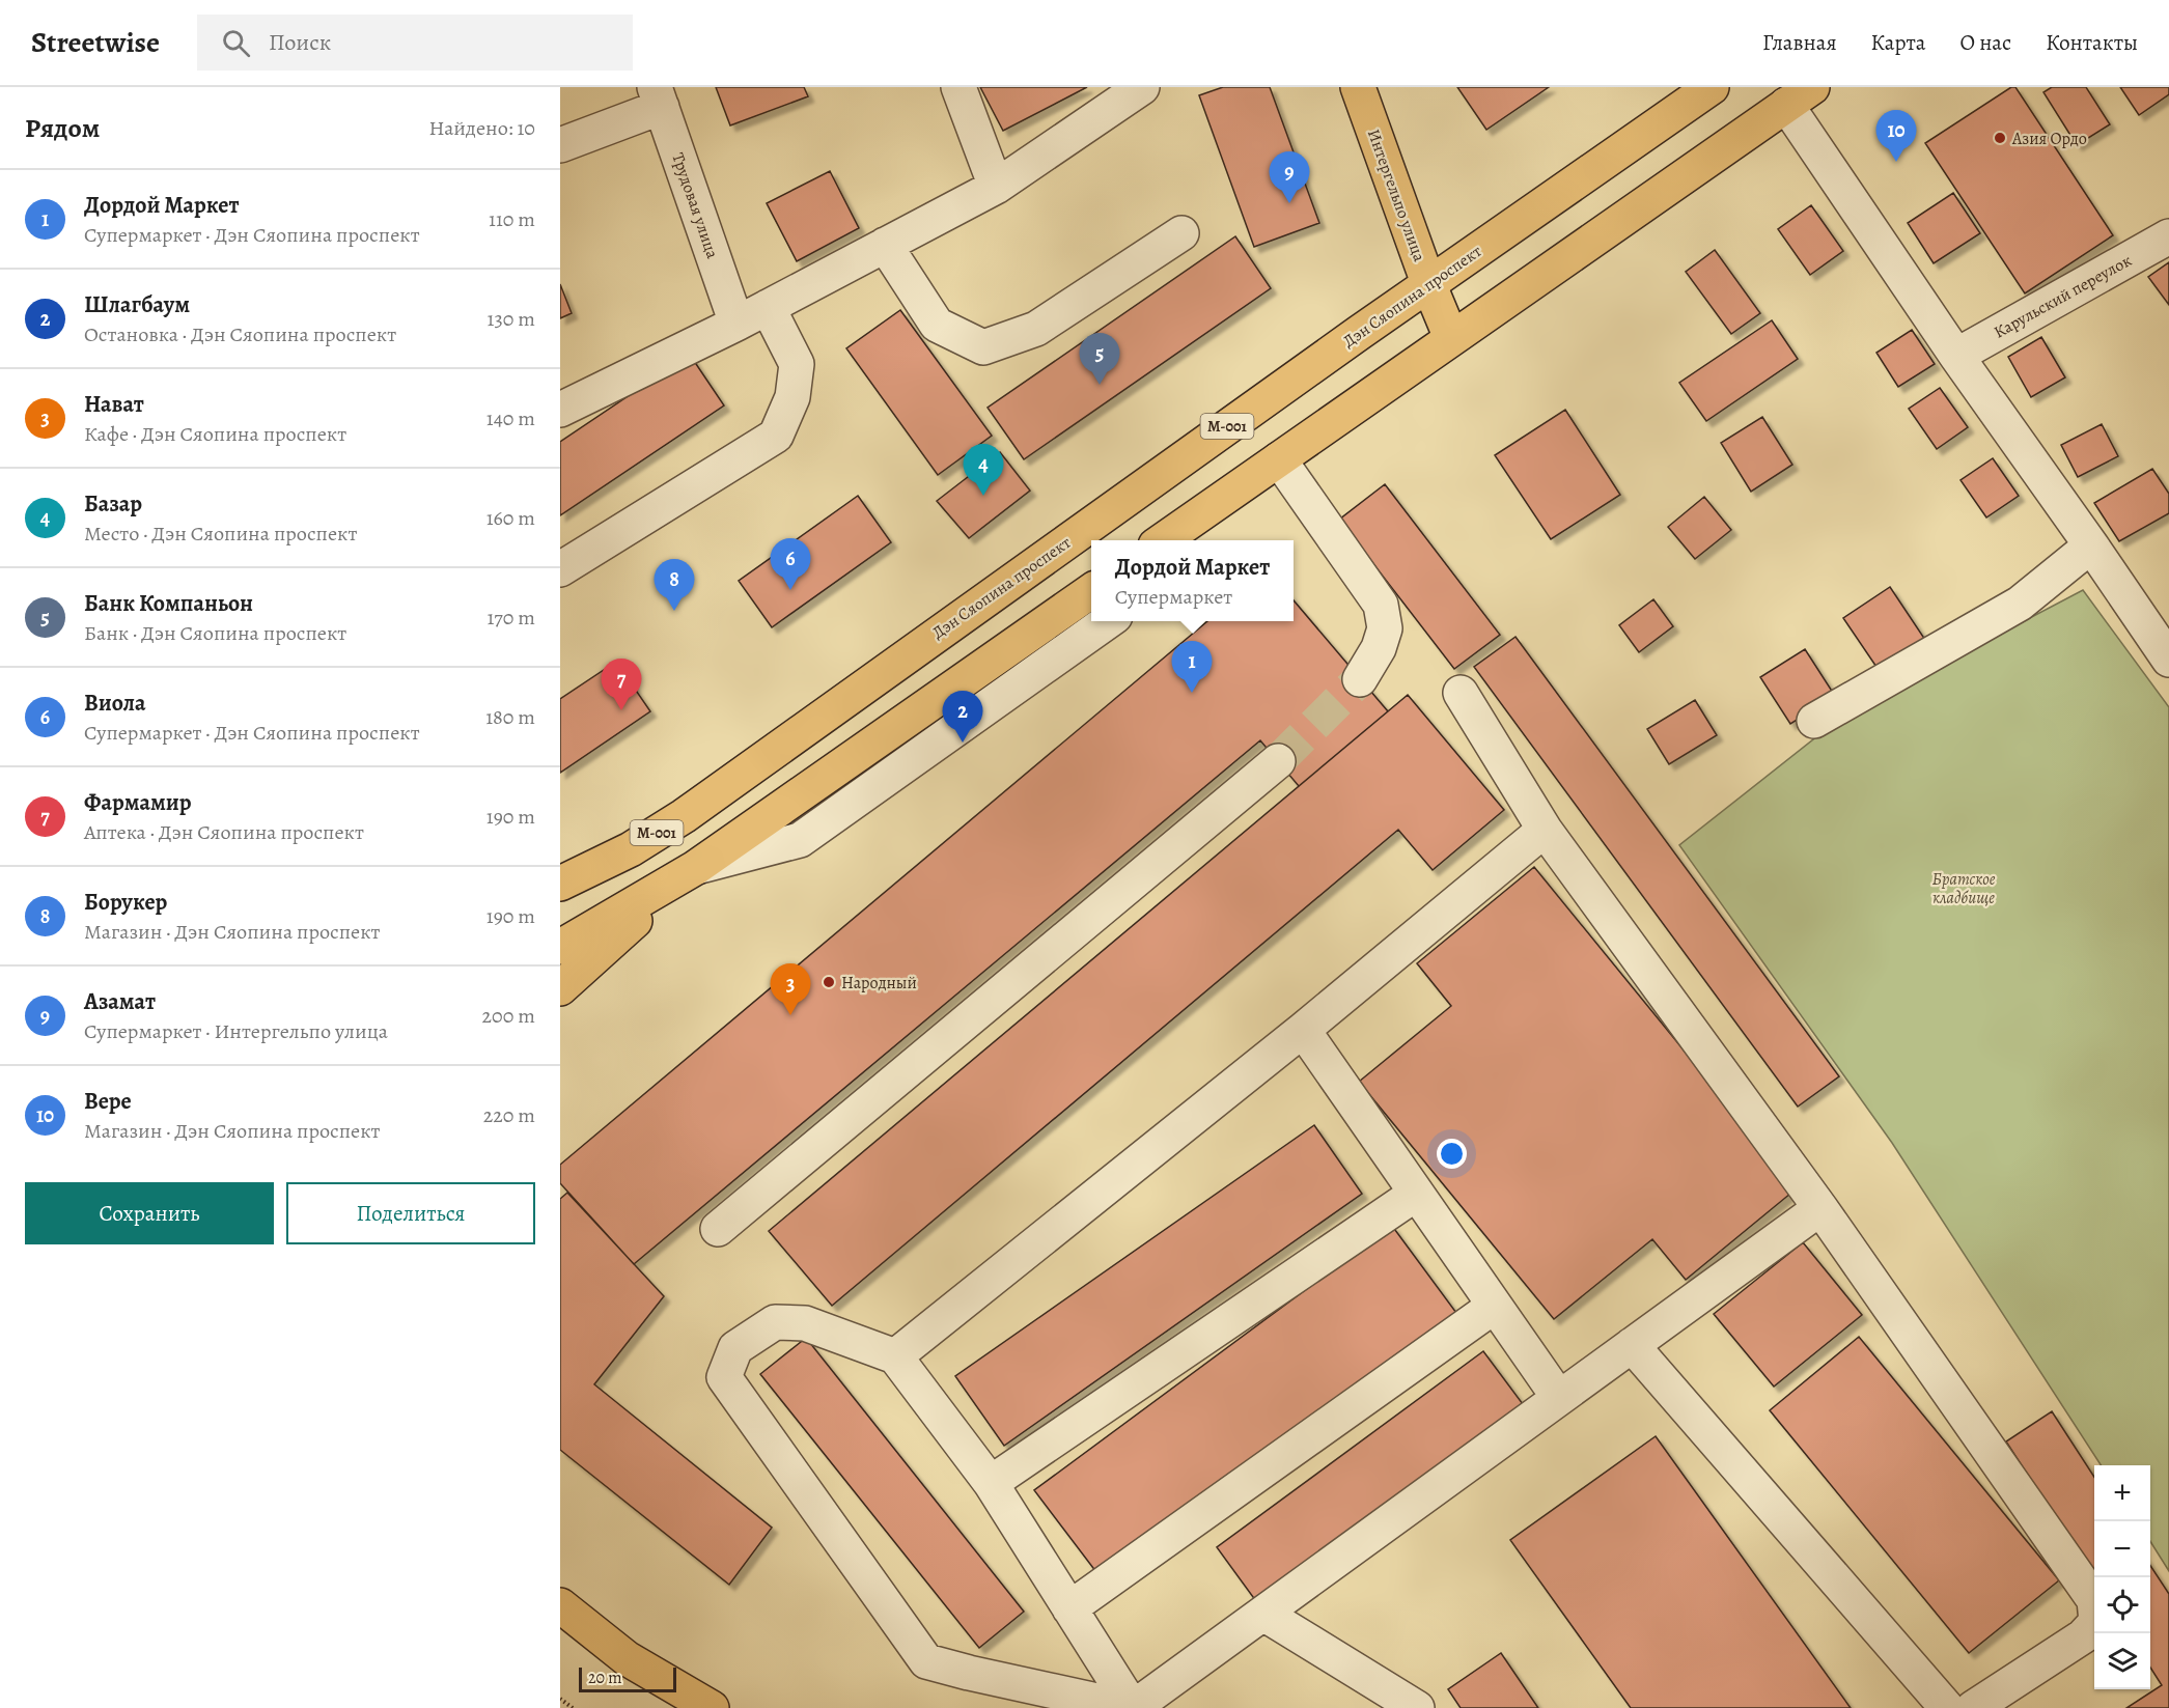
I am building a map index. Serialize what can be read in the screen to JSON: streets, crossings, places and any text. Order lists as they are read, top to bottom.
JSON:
{
  "streets": {
    "main road": ["Интергельпо улица", "Дэн Сяопина проспект", "M-001"],
    "street": ["Трудовая улица", "Карульский переулок"]
  },
  "crossings": [
    ["Интергельпо улица", "Дэн Сяопина проспект"]
  ],
  "parks": ["Братское кладбище"],
  "places": ["Азия Ордо", "Народный"],
  "scale_bar": "20 m",
  "page": {
    "header": "Streetwise",
    "search": "Поиск",
    "nav": [
      "Главная",
      "Карта",
      "О нас",
      "Контакты"
    ],
    "heading": ["Рядом", "Найдено: 10"],
    "pins": [
      "10",
      "9",
      "5",
      "4",
      "6",
      "8",
      "1",
      "7",
      "2",
      "3"
    ],
    "list": [
      {
        "mark": "1",
        "name": "Дордой Маркет",
        "note": "Супермаркет · Дэн Сяопина проспект",
        "value": "110 m"
      },
      {
        "mark": "2",
        "name": "Шлагбаум",
        "note": "Остановка · Дэн Сяопина проспект",
        "value": "130 m"
      },
      {
        "mark": "3",
        "name": "Нават",
        "note": "Кафе · Дэн Сяопина проспект",
        "value": "140 m"
      },
      {
        "mark": "4",
        "name": "Базар",
        "note": "Место · Дэн Сяопина проспект",
        "value": "160 m"
      },
      {
        "mark": "5",
        "name": "Банк Компаньон",
        "note": "Банк · Дэн Сяопина проспект",
        "value": "170 m"
      },
      {
        "mark": "6",
        "name": "Виола",
        "note": "Супермаркет · Дэн Сяопина проспект",
        "value": "180 m"
      },
      {
        "mark": "7",
        "name": "Фармамир",
        "note": "Аптека · Дэн Сяопина проспект",
        "value": "190 m"
      },
      {
        "mark": "8",
        "name": "Борукер",
        "note": "Магазин · Дэн Сяопина проспект",
        "value": "190 m"
      },
      {
        "mark": "9",
        "name": "Азамат",
        "note": "Супермаркет · Интергельпо улица",
        "value": "200 m"
      },
      {
        "mark": "10",
        "name": "Вере",
        "note": "Магазин · Дэн Сяопина проспект",
        "value": "220 m"
      }
    ],
    "popup": ["Дордой Маркет", "Супермаркет"],
    "buttons": ["Сохранить", "Поделиться"],
    "map_buttons": ["+", "−"],
    "scale": "20 m"
  }
}
